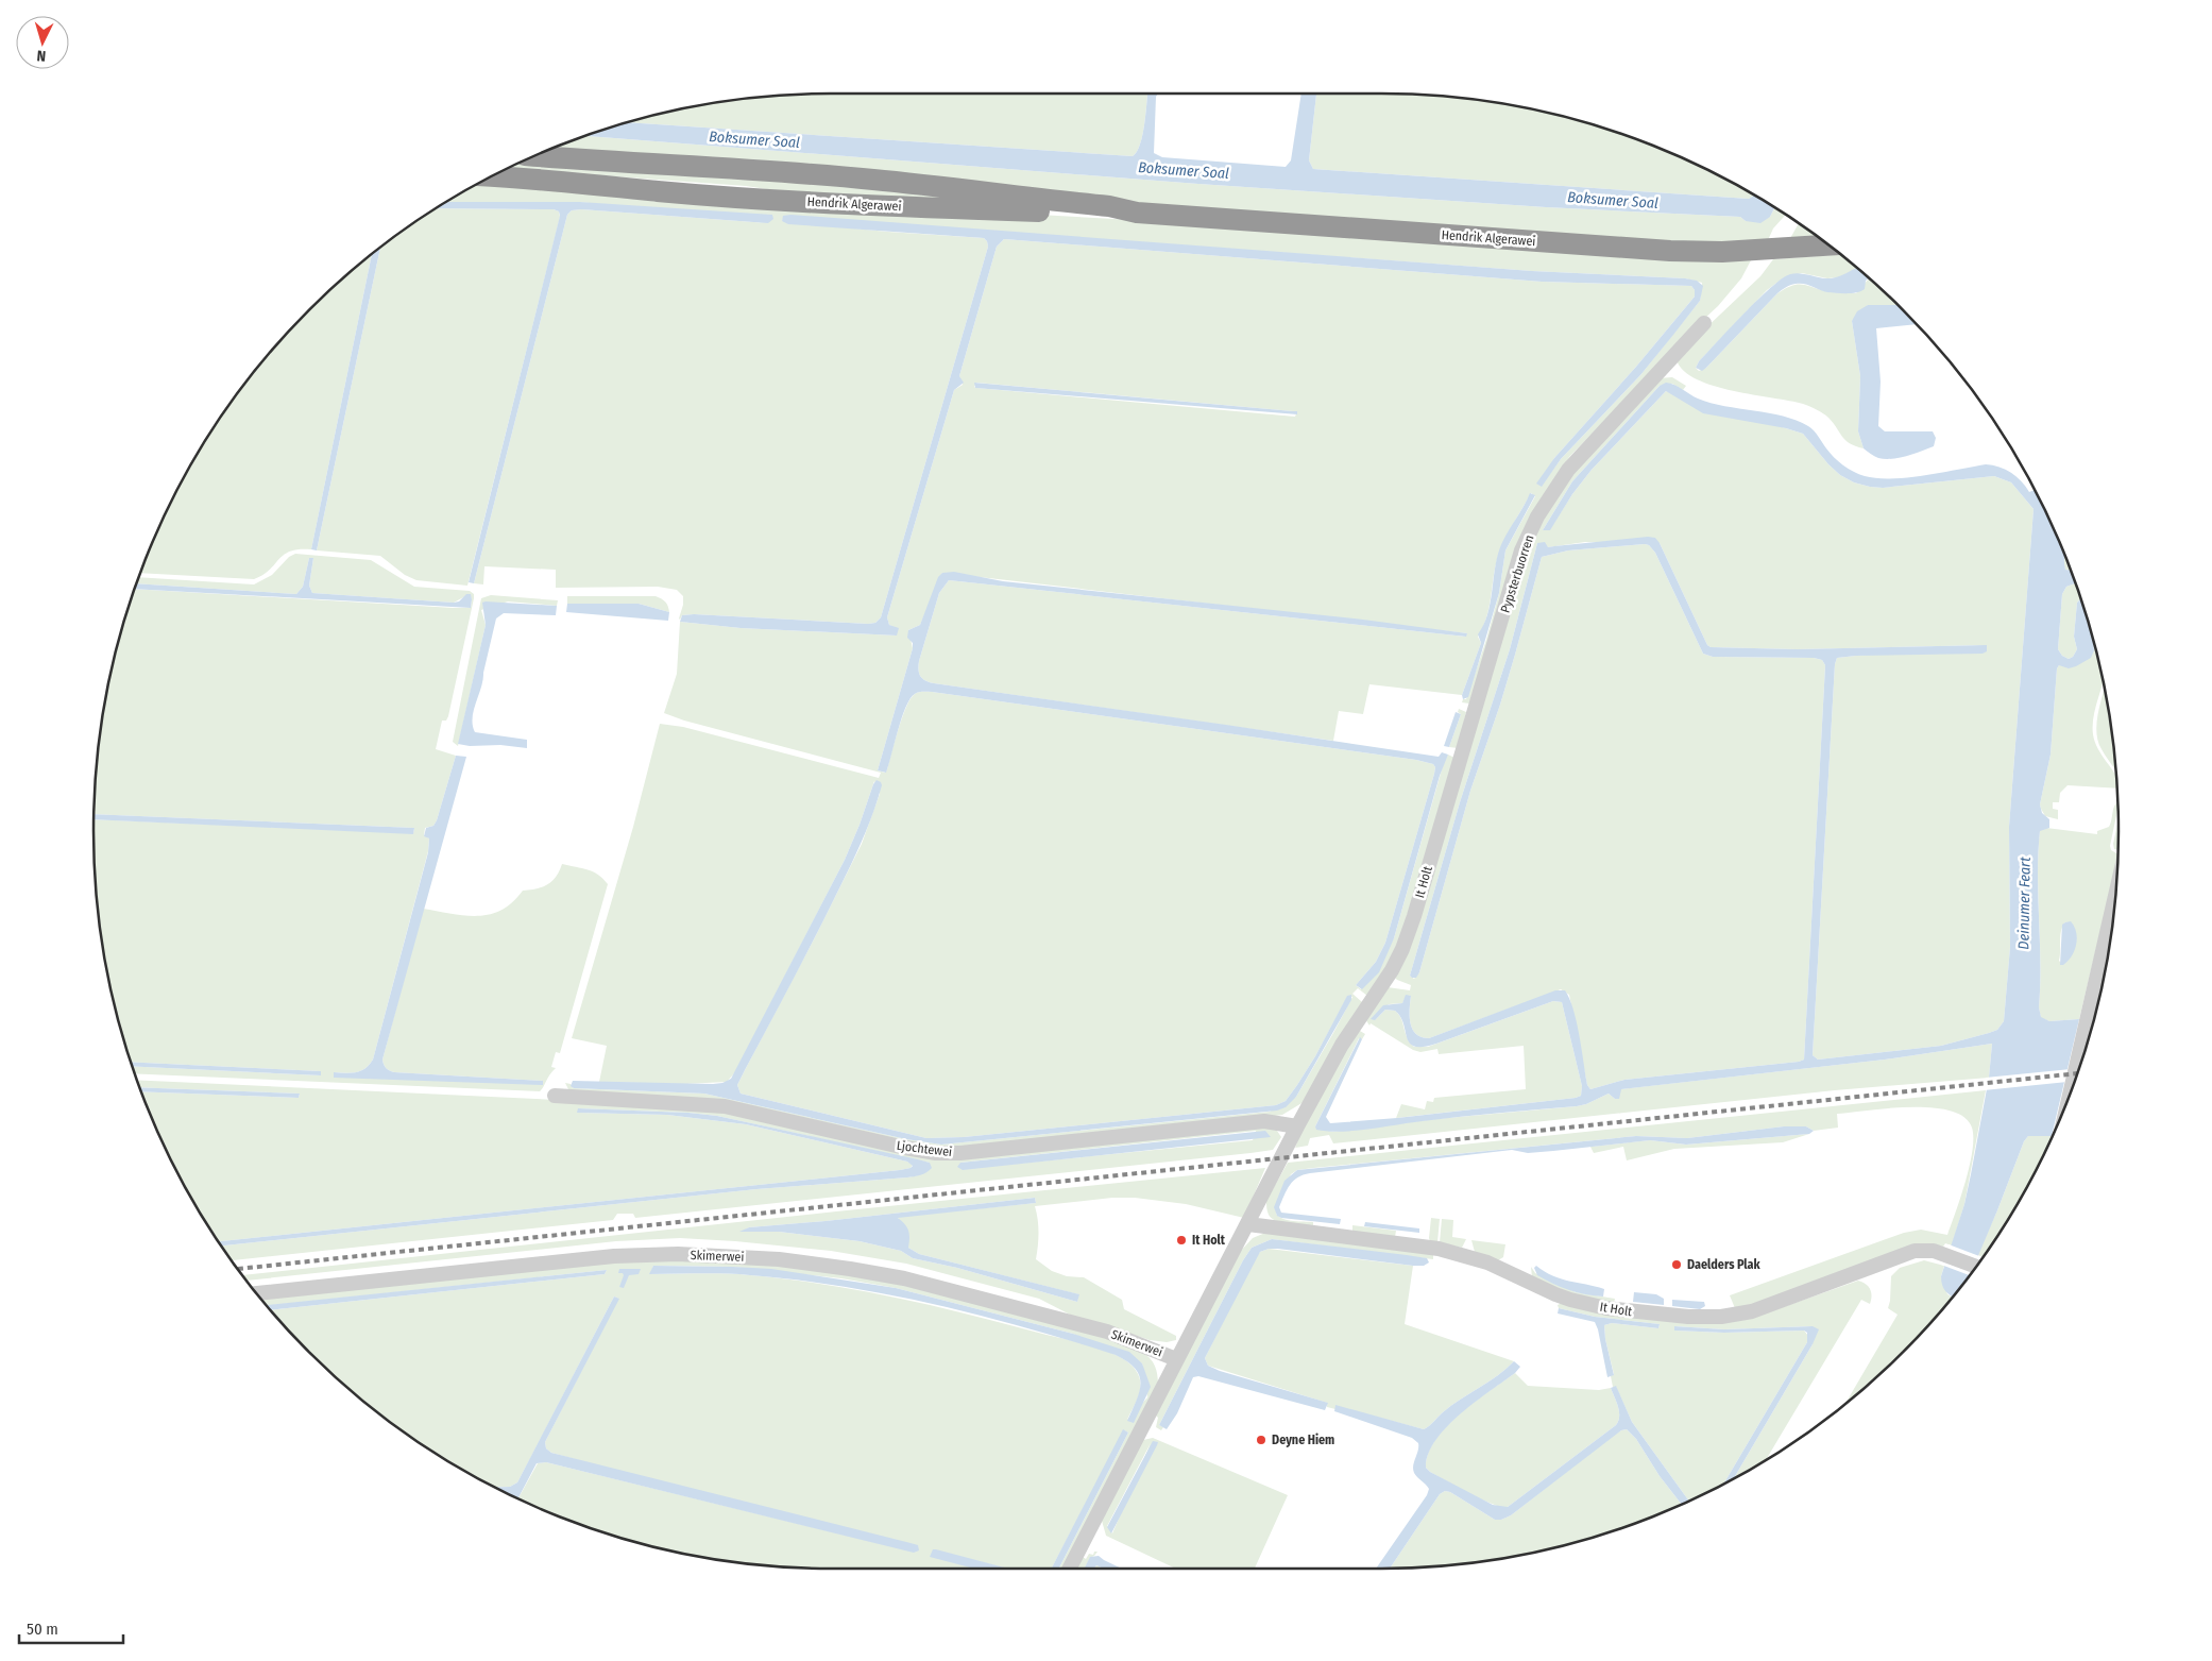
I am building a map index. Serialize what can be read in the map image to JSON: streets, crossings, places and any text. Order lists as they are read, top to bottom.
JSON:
{
  "streets": {
    "highway": ["Hendrik Algerawei"],
    "street": [
      "Pypsterbuorren",
      "It Holt",
      "Ljochtewei",
      "Skimerwei"
    ]
  },
  "crossings": [
    ["Pypsterbuorren", "It Holt"],
    ["It Holt", "Ljochtewei"],
    ["It Holt", "Skimerwei"]
  ],
  "water": ["Boksumer Soal", "Deinumer Feart"],
  "places": ["It Holt", "Daelders Plak", "Deyne Hiem"],
  "scale_bar": "50 m",
  "north": "bottom"
}
